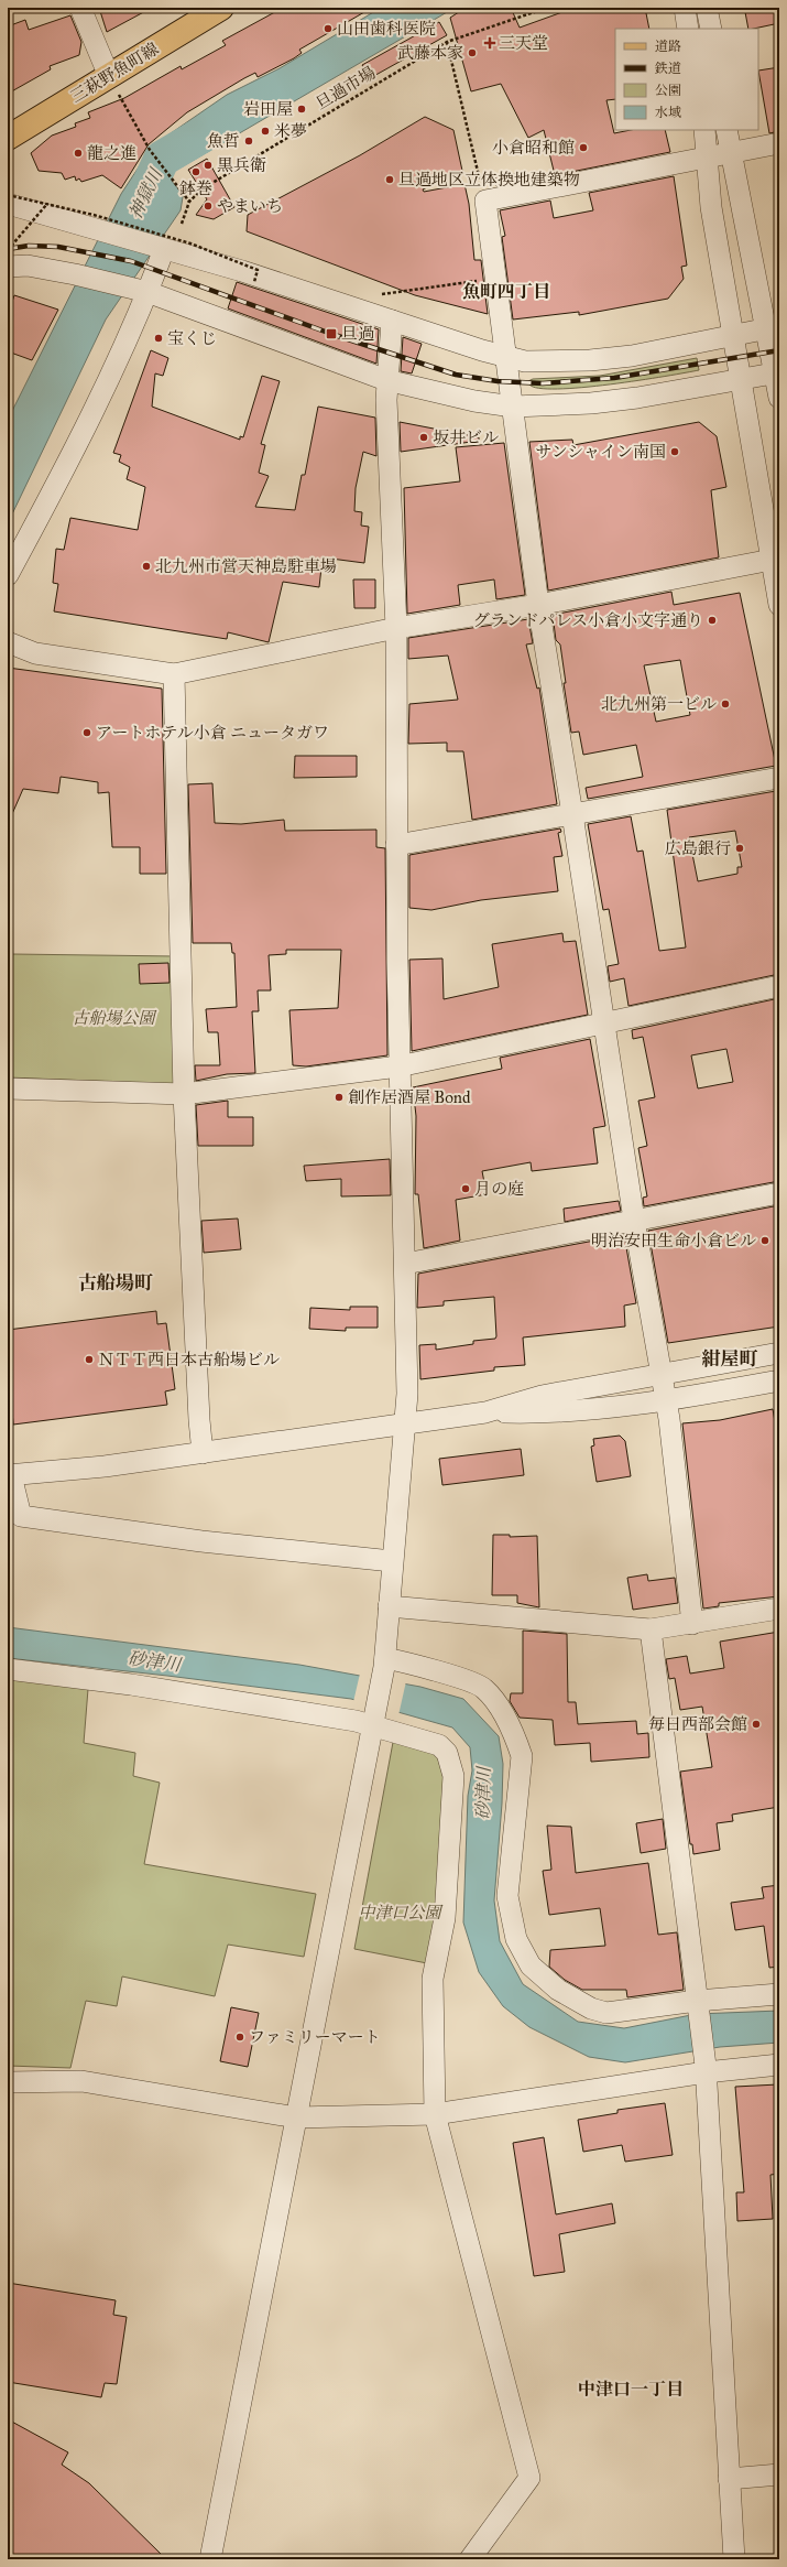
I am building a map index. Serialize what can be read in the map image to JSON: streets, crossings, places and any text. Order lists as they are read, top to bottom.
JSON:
{
  "streets": {
    "main road": ["三萩野魚町線"],
    "path": ["旦過市場"]
  },
  "districts": [
    "魚町四丁目",
    "古船場町",
    "紺屋町",
    "中津口一丁目"
  ],
  "water": ["神獄川", "砂津川"],
  "parks": ["古船場公園", "中津口公園"],
  "places": {
    "other": [
      "山田歯科医院",
      "武藤本家",
      "岩田屋",
      "米夢",
      "魚哲",
      "小倉昭和館",
      "龍之進",
      "黒兵衛",
      "鉢巻",
      "旦過地区立体換地建築物",
      "やまいち",
      "宝くじ",
      "坂井ビル",
      "サンシャイン南国",
      "北九州市営天神島駐車場",
      "グランドパレス小倉小文字通り",
      "北九州第一ビル",
      "アートホテル小倉 ニュータガワ",
      "広島銀行",
      "創作居酒屋 Bond",
      "月の庭",
      "明治安田生命小倉ビル",
      "ＮＴＴ西日本古船場ビル",
      "毎日西部会館",
      "ファミリーマート"
    ],
    "health": ["三天堂"],
    "transit": ["旦過"]
  },
  "legend": [
    "道路",
    "鉄道",
    "公園",
    "水域"
  ]
}
